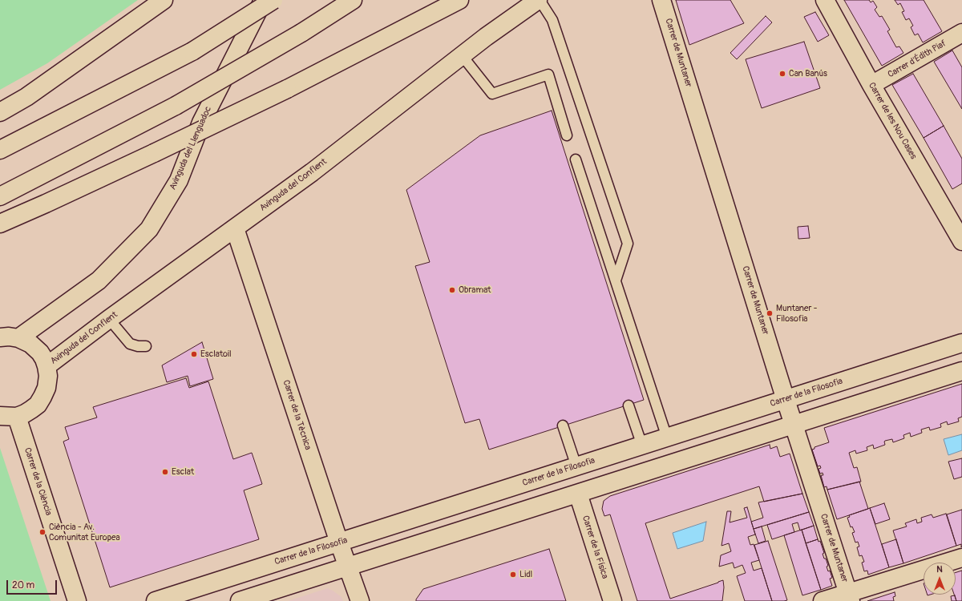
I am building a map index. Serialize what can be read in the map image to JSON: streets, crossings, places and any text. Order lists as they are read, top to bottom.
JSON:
{
  "streets": {
    "main road": [
      "Carrer de Muntaner",
      "Carrer d'Édith Piaf",
      "Carrer de les Nou Cases",
      "Avinguda del Llenguadoc",
      "Avinguda del Conflent",
      "Carrer de la Filosofia",
      "Carrer de la Tècnica",
      "Carrer de la Ciència",
      "Carrer de la Física"
    ]
  },
  "crossings": [
    ["Carrer de Muntaner", "Carrer de la Filosofia"],
    ["Carrer d'Édith Piaf", "Carrer de les Nou Cases"],
    ["Avinguda del Conflent", "Carrer de la Tècnica"],
    ["Carrer de la Filosofia", "Carrer de la Tècnica"]
  ],
  "places": [
    "Can Banús",
    "Obramat",
    "Muntaner - Filosofia",
    "Esclatoil",
    "Esclat",
    "Ciència - Av. Comunitat Europea",
    "Lidl"
  ],
  "scale_bar": "20 m",
  "north": "top"
}
